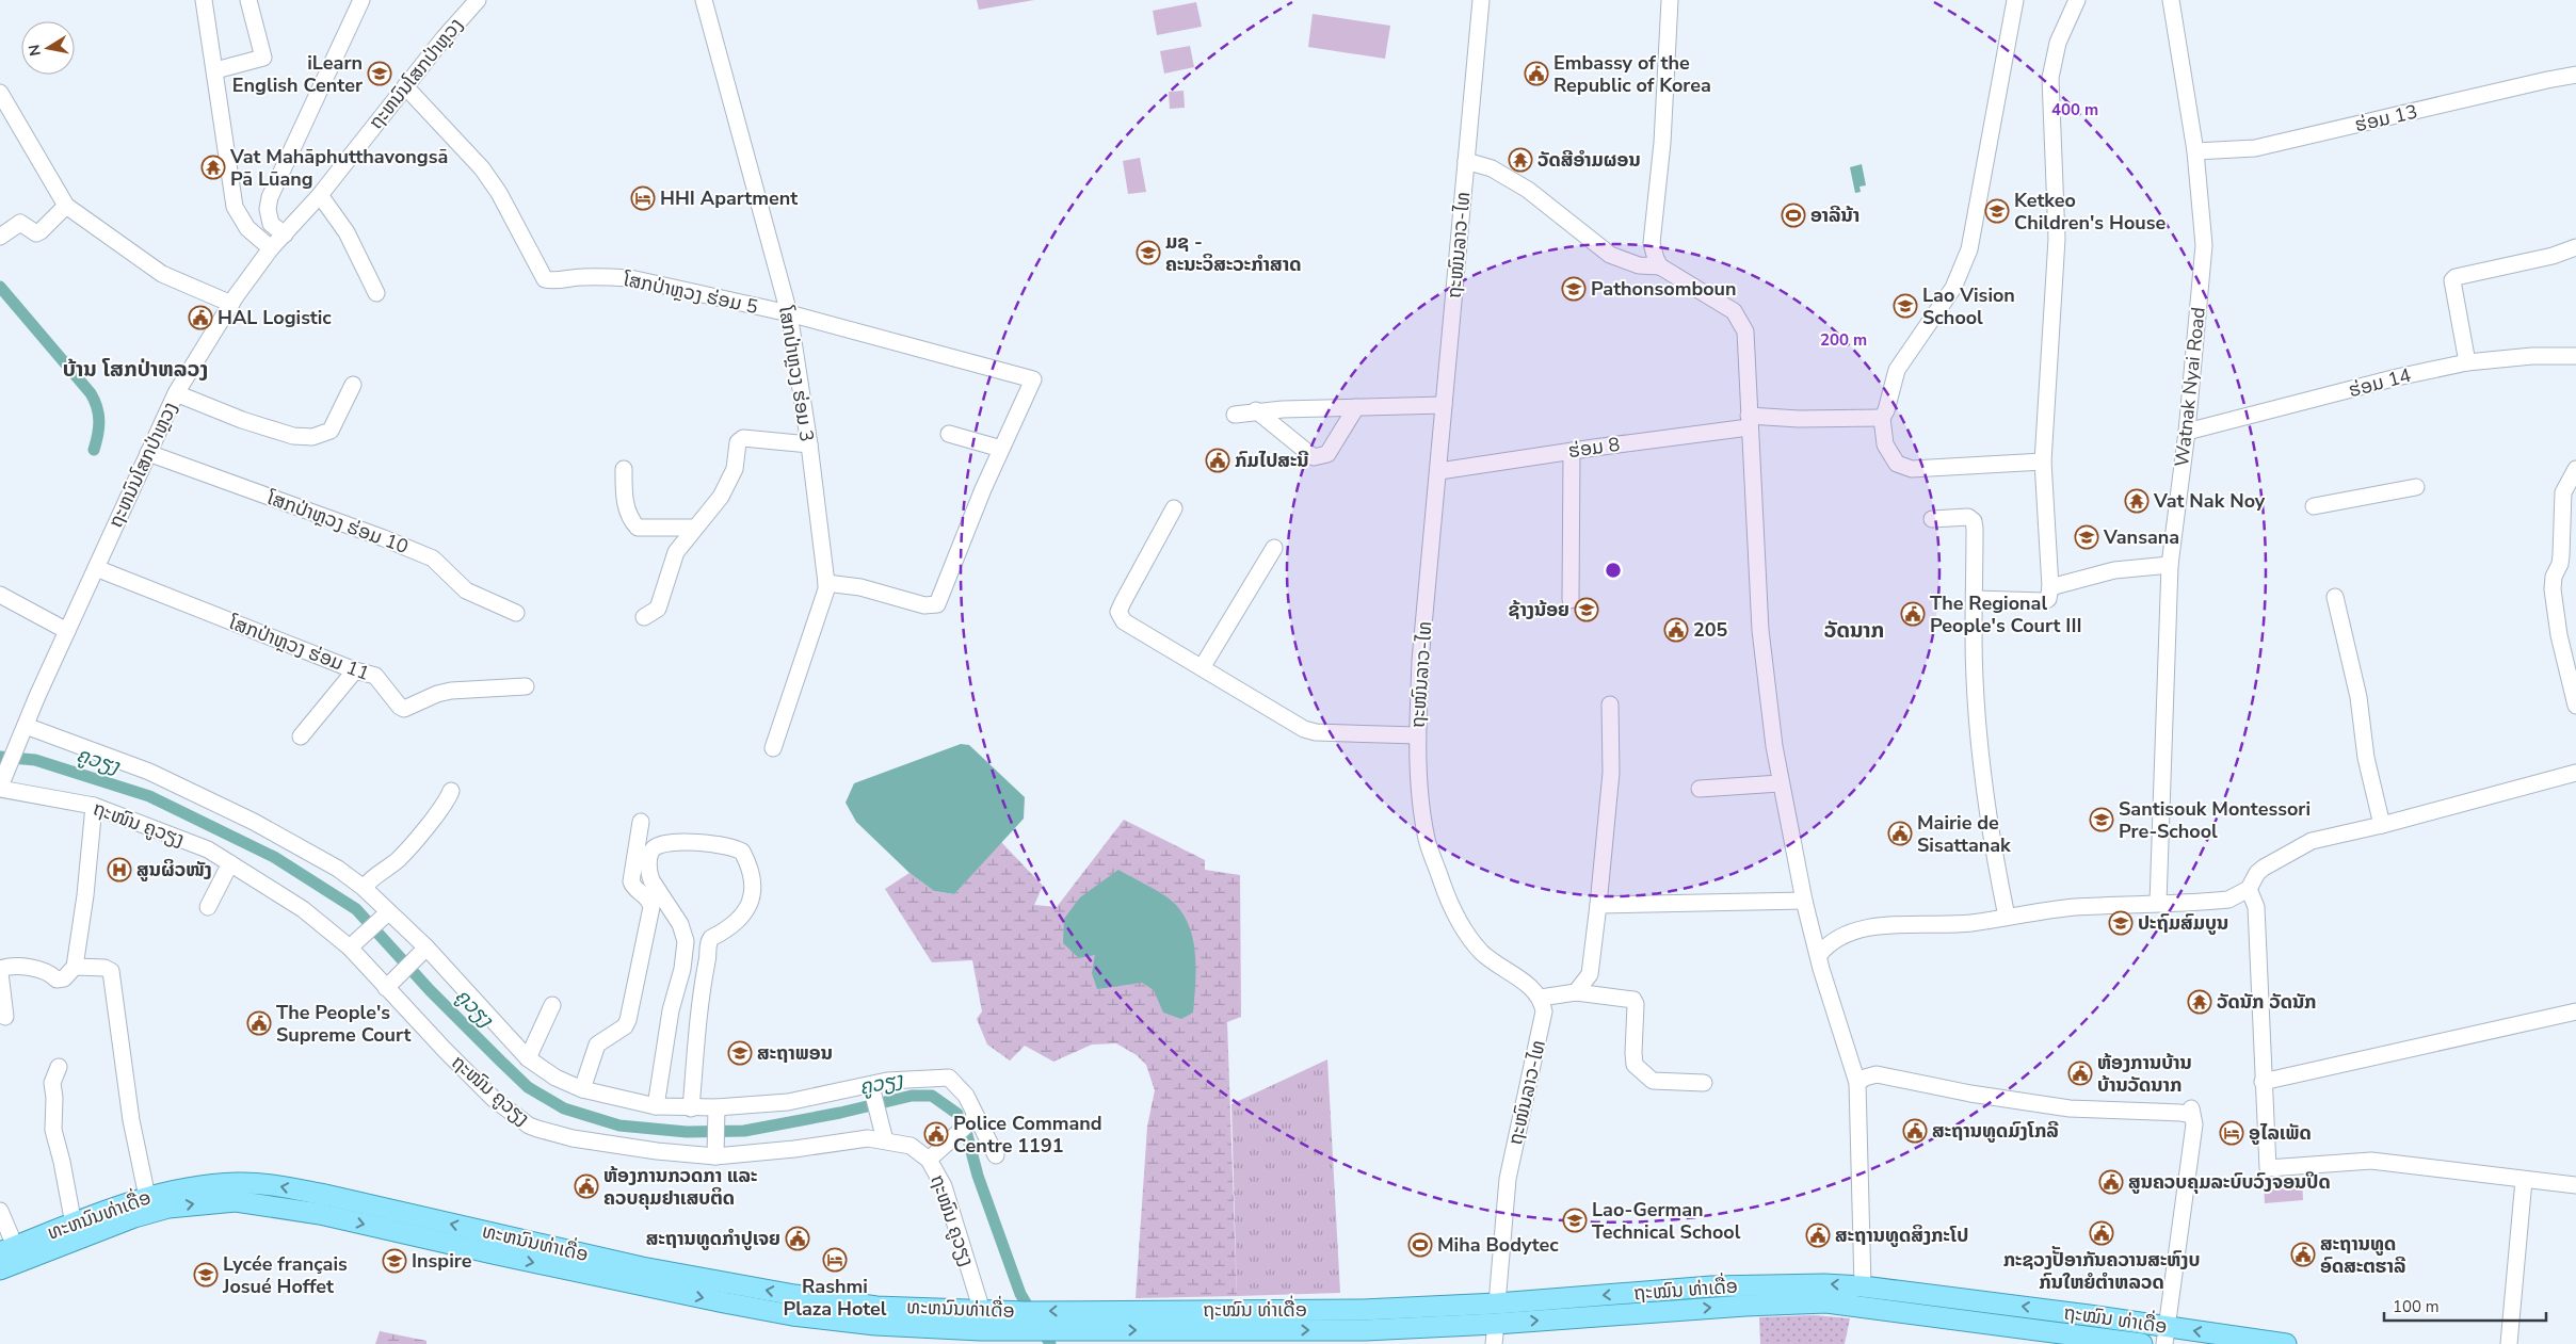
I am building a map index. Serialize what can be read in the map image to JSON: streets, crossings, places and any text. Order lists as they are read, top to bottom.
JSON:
{
  "streets": {
    "main road": ["ທະຫນົນທ່າເດື່ອ", "ຖະໝົນ ທ່າເດື່ອ"],
    "street": [
      "ຖະຫນົນໂສກປ່າຫຼວງ",
      "ຮ່ອມ 13",
      "ຖະໜົນລາວ-ໄທ",
      "ໂສກປ່າຫຼວງ ຮ່ອມ 5",
      "ໂສກປ່າຫຼວງ ຮ່ອມ 3",
      "ຮ່ອມ 14",
      "Watnak Nyai Road",
      "ຮ່ອມ 8",
      "ໂສກປ່າຫຼວງ ຮ່ອມ 10",
      "ໂສກປ່າຫຼວງ ຮ່ອມ 11",
      "ຖະໜົນ ຄູວຽງ"
    ]
  },
  "crossings": [
    ["ຖະຫນົນໂສກປ່າຫຼວງ", "ໂສກປ່າຫຼວງ ຮ່ອມ 5"],
    ["ຖະຫນົນໂສກປ່າຫຼວງ", "ໂສກປ່າຫຼວງ ຮ່ອມ 10"],
    ["ຖະຫນົນໂສກປ່າຫຼວງ", "ໂສກປ່າຫຼວງ ຮ່ອມ 11"],
    ["ຖະຫນົນໂສກປ່າຫຼວງ", "ຖະໜົນ ຄູວຽງ"],
    ["ຮ່ອມ 13", "Watnak Nyai Road"],
    ["ຖະໜົນລາວ-ໄທ", "ຮ່ອມ 8"],
    ["ຖະໜົນລາວ-ໄທ", "ຖະໝົນ ທ່າເດື່ອ"],
    ["ໂສກປ່າຫຼວງ ຮ່ອມ 5", "ໂສກປ່າຫຼວງ ຮ່ອມ 3"],
    ["ຮ່ອມ 14", "Watnak Nyai Road"],
    ["ຖະໜົນ ຄູວຽງ", "ທະຫນົນທ່າເດື່ອ"],
    ["ທະຫນົນທ່າເດື່ອ", "ຖະໝົນ ທ່າເດື່ອ"]
  ],
  "districts": ["ບ້ານ ໂສກປ່າຫລວງ", "ວັດນາກ"],
  "water": ["ຄູວຽງ"],
  "places": {
    "school or university": [
      "iLearn English Center",
      "Ketkeo Children's House",
      "ມຊ - ຄະນະວິສະວະກຳສາດ",
      "Pathonsomboun",
      "Lao Vision School",
      "Vansana",
      "ຊ້າງນ້ອຍ",
      "Santisouk Montessori Pre-School",
      "ປະຖົມສົມບູນ",
      "ສະຖາພອນ",
      "Lao-German Technical School",
      "Inspire",
      "Lycée français Josué Hoffet"
    ],
    "public building": [
      "Embassy of the Republic of Korea",
      "HAL Logistic",
      "ກົມໄປສະນີ",
      "The Regional People's Court III",
      "205",
      "Mairie de Sisattanak",
      "The People's Supreme Court",
      "ຫ້ອງການບ້ານ ບ້ານວັດນາກ",
      "ສະຖານທູດມົງໂກລີ",
      "Police Command Centre 1191",
      "ສູນຄວບຄຸມລະບົບວົງຈອນປິດ",
      "ຫ້ອງການກວດກາ ແລະ ຄວບຄຸມຢາເສບຕິດ",
      "ກະຊວງປັັອາກັນຄວານສະຫົງບ ກົນໃຫຍໍຕຳຫລວດ",
      "ສະຖານທູດສິງກະໂປ",
      "ສະຖານທູດກຳປູເຈຍ",
      "ສະຖານທູດ ອົດສະຕຮາລີ"
    ],
    "temple": [
      "ວັດສີອຳມຜອນ",
      "Vat Mahāphutthavongsā Pā Lūang",
      "Vat Nak Noy",
      "ວັດນັກ ວັດນັກ"
    ],
    "hotel": ["HHI Apartment", "ອູໄລເພັດ", "Rashmi Plaza Hotel"],
    "sports": ["ອາລີນ້າ", "Miha Bodytec"],
    "hospital": ["ສູນຜິວໜັງ"]
  },
  "scale_bar": "100 m",
  "north": "left",
  "rings": ["400 m", "200 m"]
}
